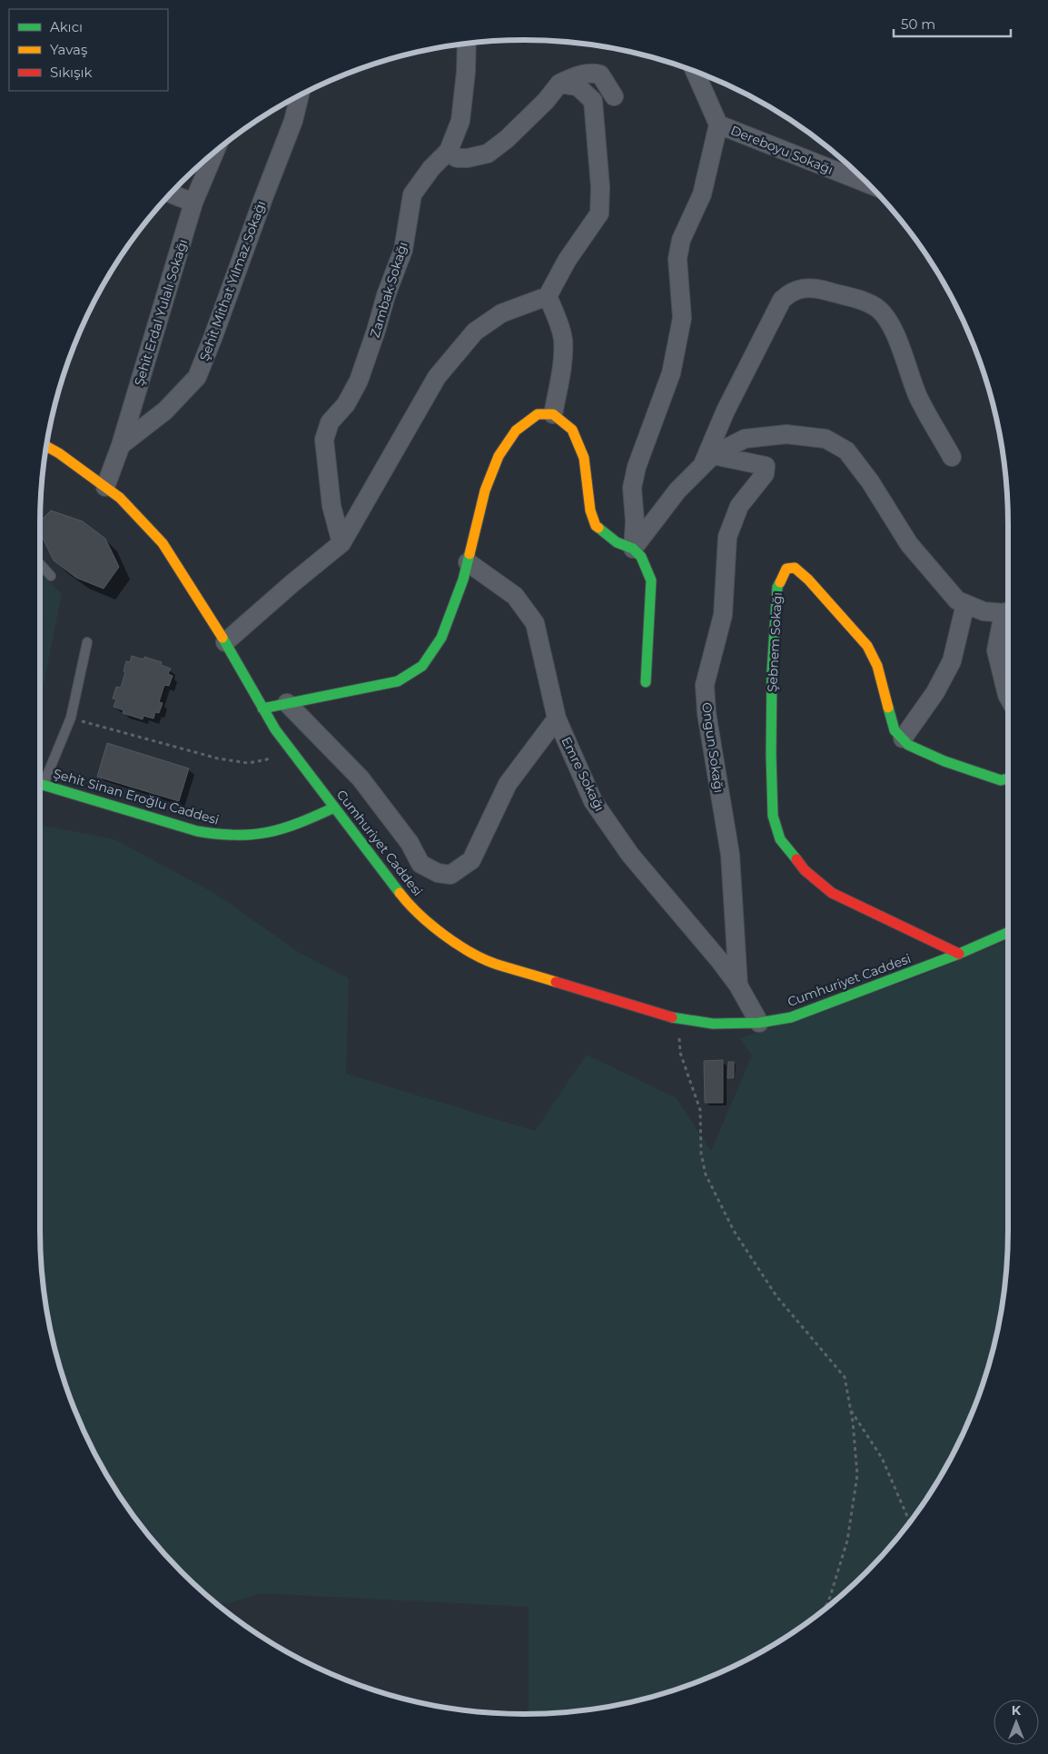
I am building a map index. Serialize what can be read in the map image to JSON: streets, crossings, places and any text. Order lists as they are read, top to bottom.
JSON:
{
  "streets": {
    "street": [
      "Dereboyu Sokağı",
      "Şehit Mithat Yılmaz Sokağı",
      "Zambak Sokağı",
      "Şehit Erdal Yulalı Sokağı",
      "Şebnem Sokağı",
      "Ongun Sokağı",
      "Emre Sokağı",
      "Şehit Sinan Eroğlu Caddesi",
      "Cumhuriyet Caddesi"
    ]
  },
  "crossings": [
    ["Şehit Mithat Yılmaz Sokağı", "Şehit Erdal Yulalı Sokağı"],
    ["Şehit Erdal Yulalı Sokağı", "Cumhuriyet Caddesi"],
    ["Şebnem Sokağı", "Cumhuriyet Caddesi"],
    ["Ongun Sokağı", "Emre Sokağı"],
    ["Emre Sokağı", "Cumhuriyet Caddesi"],
    ["Şehit Sinan Eroğlu Caddesi", "Cumhuriyet Caddesi"]
  ],
  "legend": ["Akıcı", "Yavaş", "Sıkışık"],
  "scale_bar": "50 m",
  "north": "top"
}
